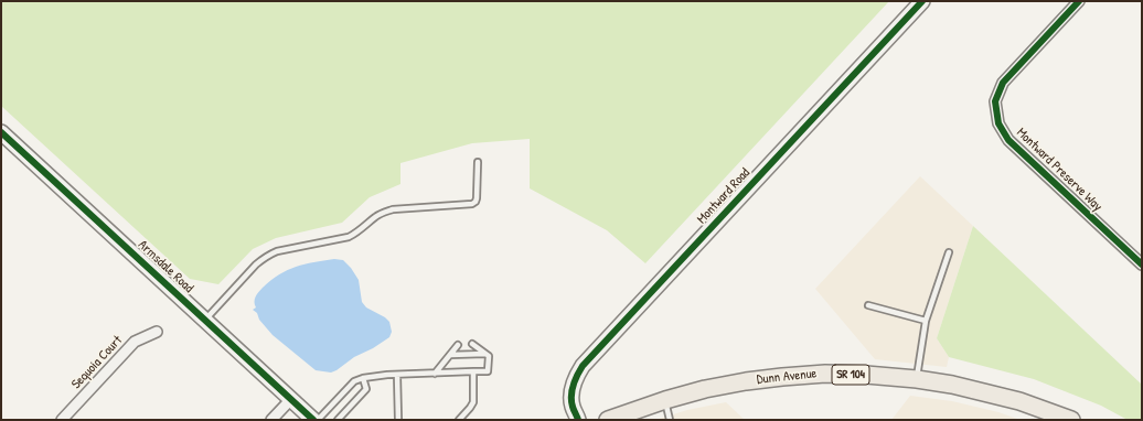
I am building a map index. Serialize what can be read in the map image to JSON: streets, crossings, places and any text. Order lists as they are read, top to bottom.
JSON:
{
  "streets": {
    "main road": ["SR 104", "Dunn Avenue"],
    "street": [
      "Montward Preserve Way",
      "Montward Road",
      "Armsdale Road",
      "Sequoia Court"
    ]
  }
}
